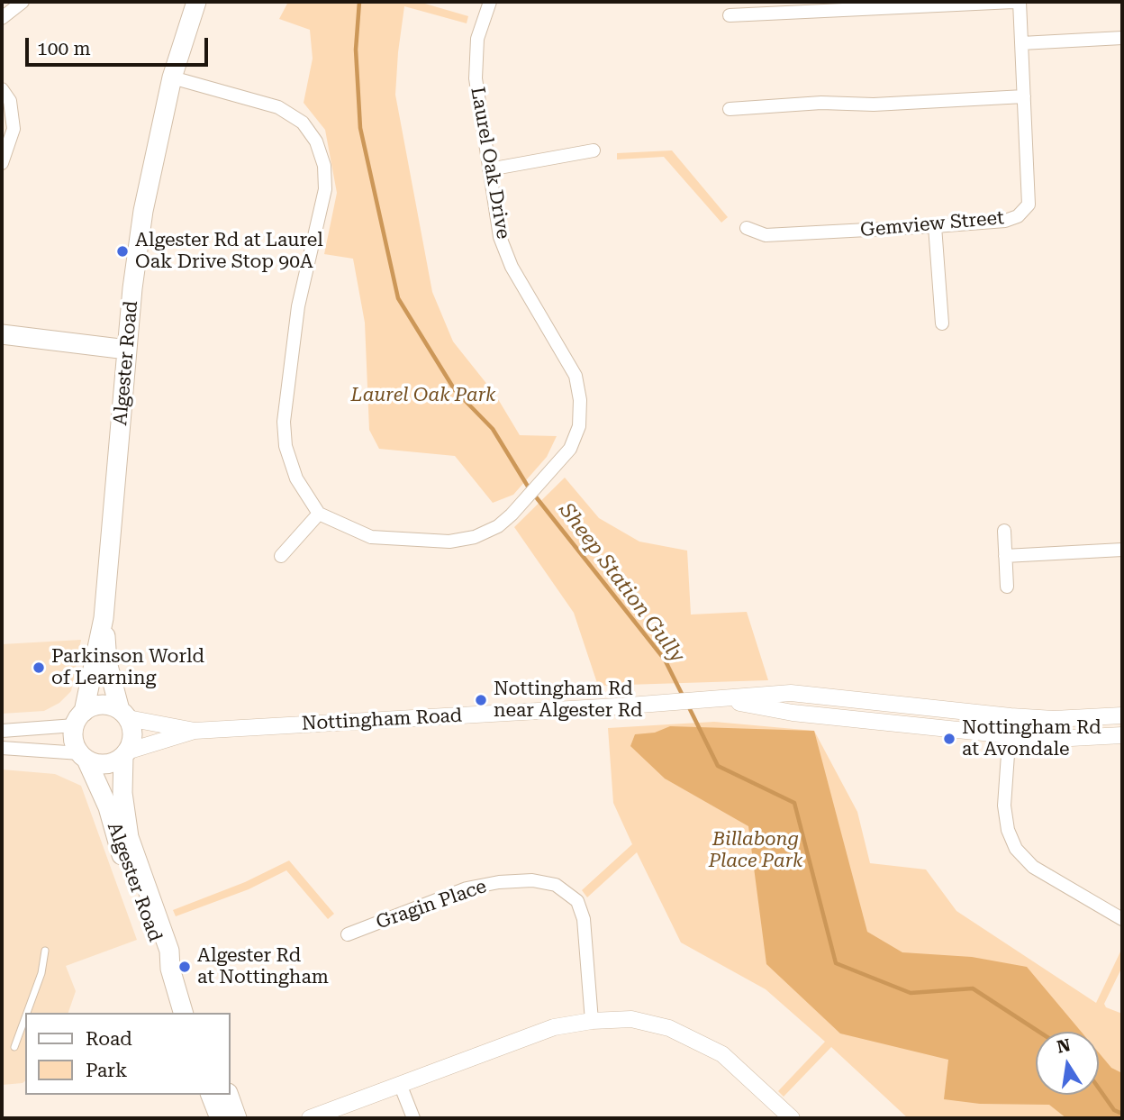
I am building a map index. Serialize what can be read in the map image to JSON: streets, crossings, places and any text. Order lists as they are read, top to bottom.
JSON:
{
  "streets": {
    "main road": ["Algester Road"],
    "street": [
      "Laurel Oak Drive",
      "Gemview Street",
      "Nottingham Road",
      "Gragin Place"
    ]
  },
  "crossings": [
    ["Algester Road", "Nottingham Road"]
  ],
  "water": ["Sheep Station Gully"],
  "parks": ["Laurel Oak Park", "Billabong Place Park"],
  "places": [
    "Algester Rd at Laurel Oak Drive Stop 90A",
    "Parkinson World of Learning",
    "Nottingham Rd near Algester Rd",
    "Nottingham Rd at Avondale",
    "Algester Rd at Nottingham"
  ],
  "legend": ["Road", "Park"],
  "scale_bar": "100 m",
  "north": "top"
}
